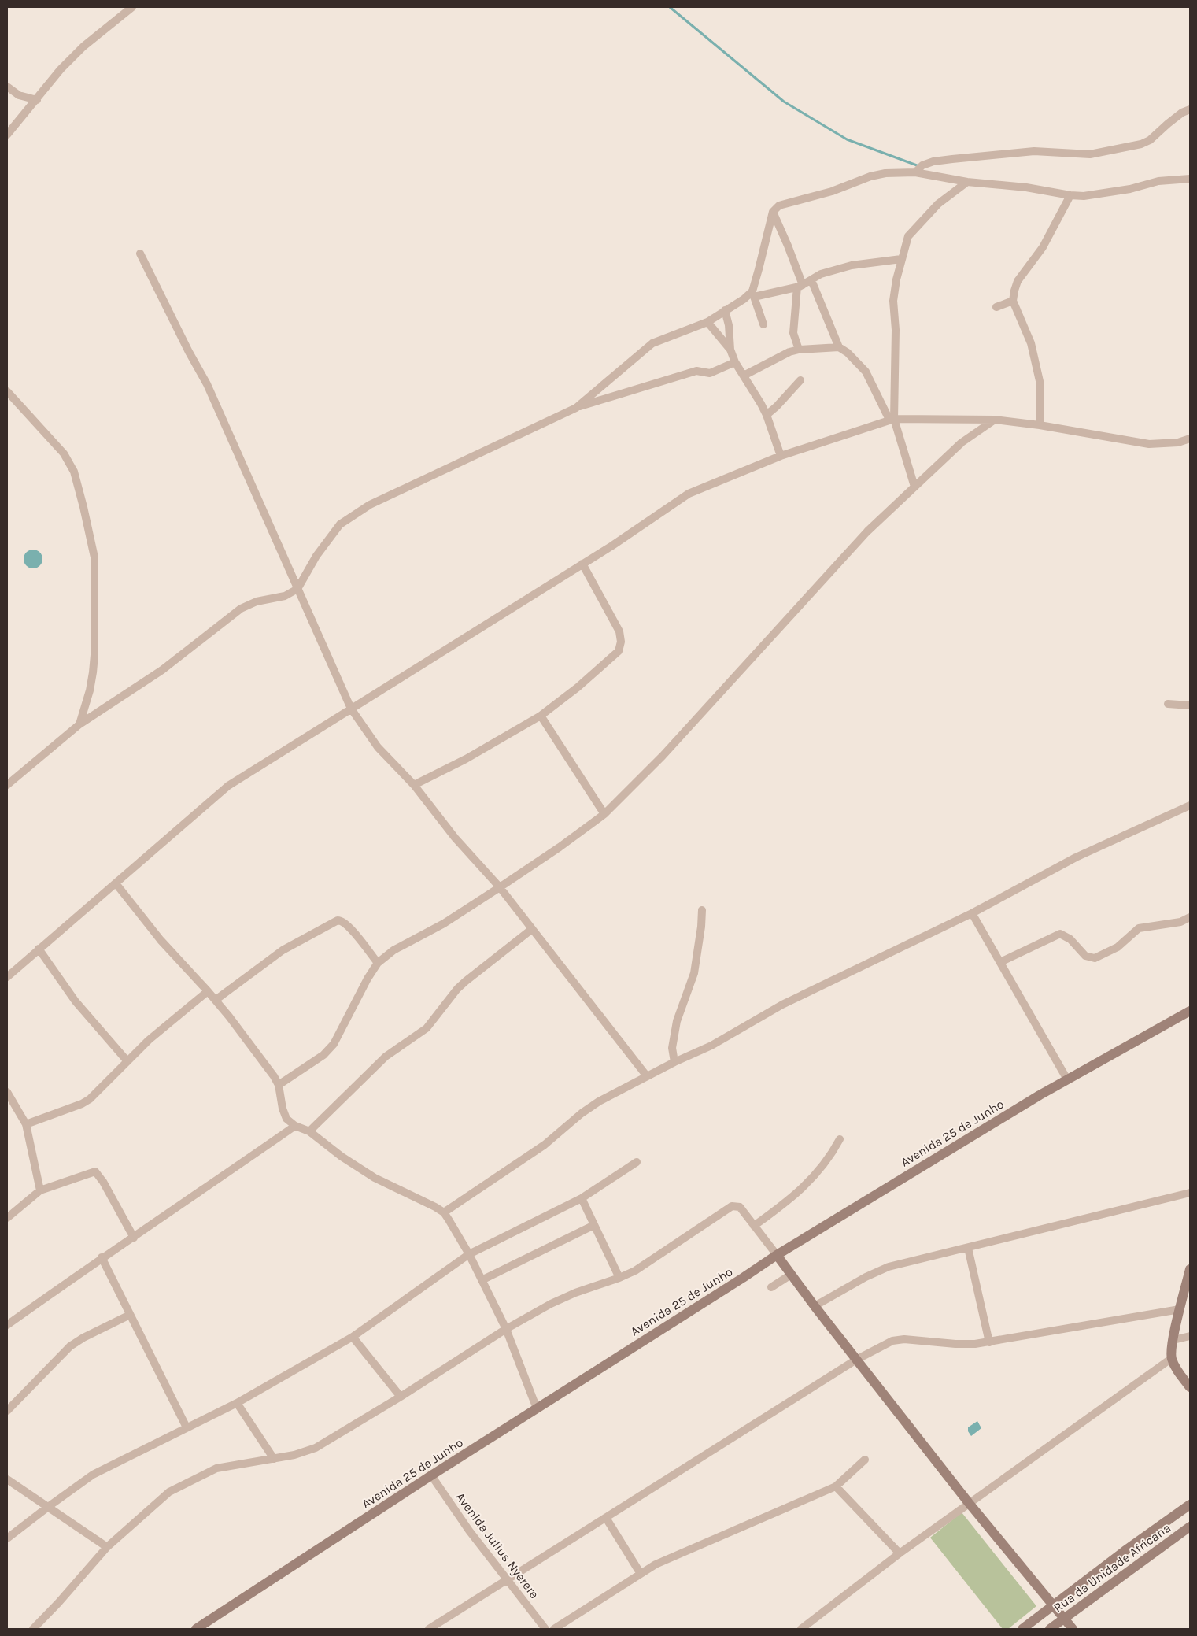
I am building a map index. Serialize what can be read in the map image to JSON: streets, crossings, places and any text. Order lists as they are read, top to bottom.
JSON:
{
  "streets": {
    "street": ["Avenida 25 de Junho", "Avenida Julius Nyerere", "Rua da Unidade Africana"]
  },
  "crossings": [
    ["Avenida 25 de Junho", "Avenida Julius Nyerere"]
  ]
}
